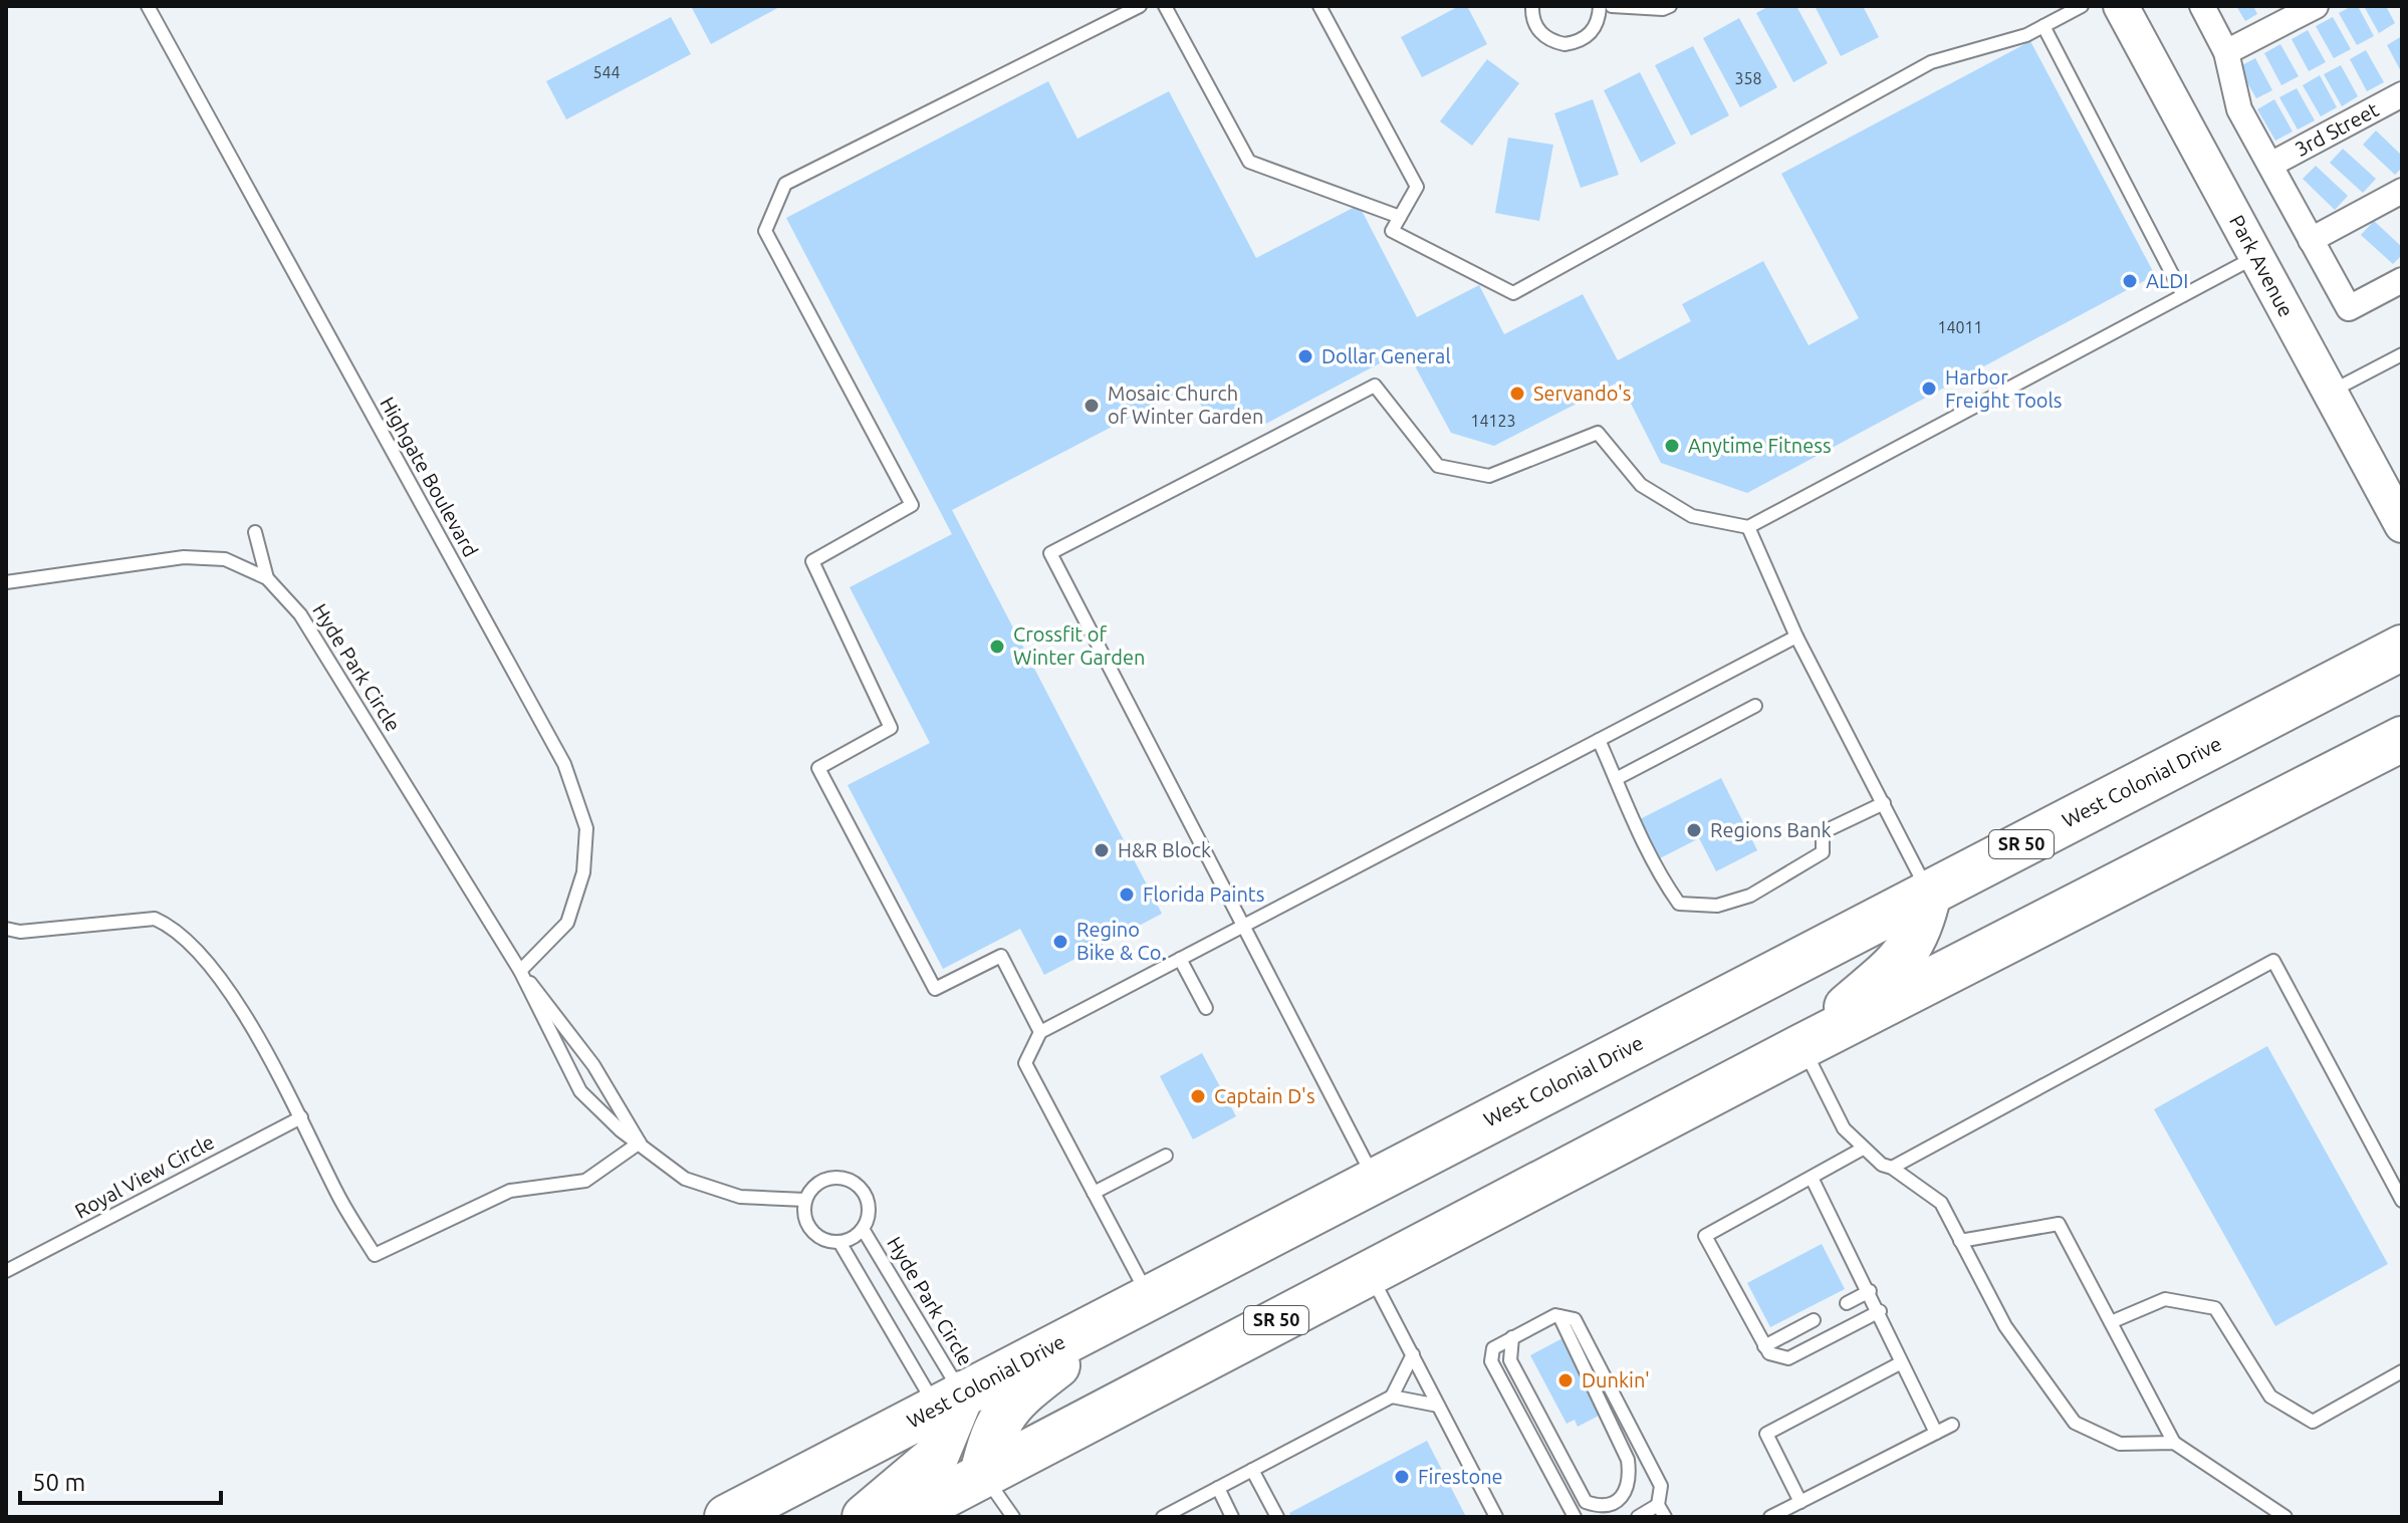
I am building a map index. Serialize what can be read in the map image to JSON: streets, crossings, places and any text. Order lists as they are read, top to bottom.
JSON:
{
  "streets": {
    "highway": ["West Colonial Drive", "SR 50"],
    "street": ["3rd Street", "Park Avenue"],
    "lane": ["Highgate Boulevard", "Hyde Park Circle", "Royal View Circle"]
  },
  "crossings": [
    ["Highgate Boulevard", "Hyde Park Circle"],
    ["Hyde Park Circle", "West Colonial Drive"]
  ],
  "places": [
    "ALDI",
    "Dollar General",
    "Harbor Freight Tools",
    "Servando's",
    "Mosaic Church of Winter Garden",
    "Anytime Fitness",
    "Crossfit of Winter Garden",
    "Regions Bank",
    "H&R Block",
    "Florida Paints",
    "Regino Bike & Co.",
    "Captain D's",
    "Dunkin'",
    "Firestone"
  ],
  "house_numbers": [
    "544",
    "358",
    "14011",
    "14123"
  ],
  "scale_bar": "50 m"
}
